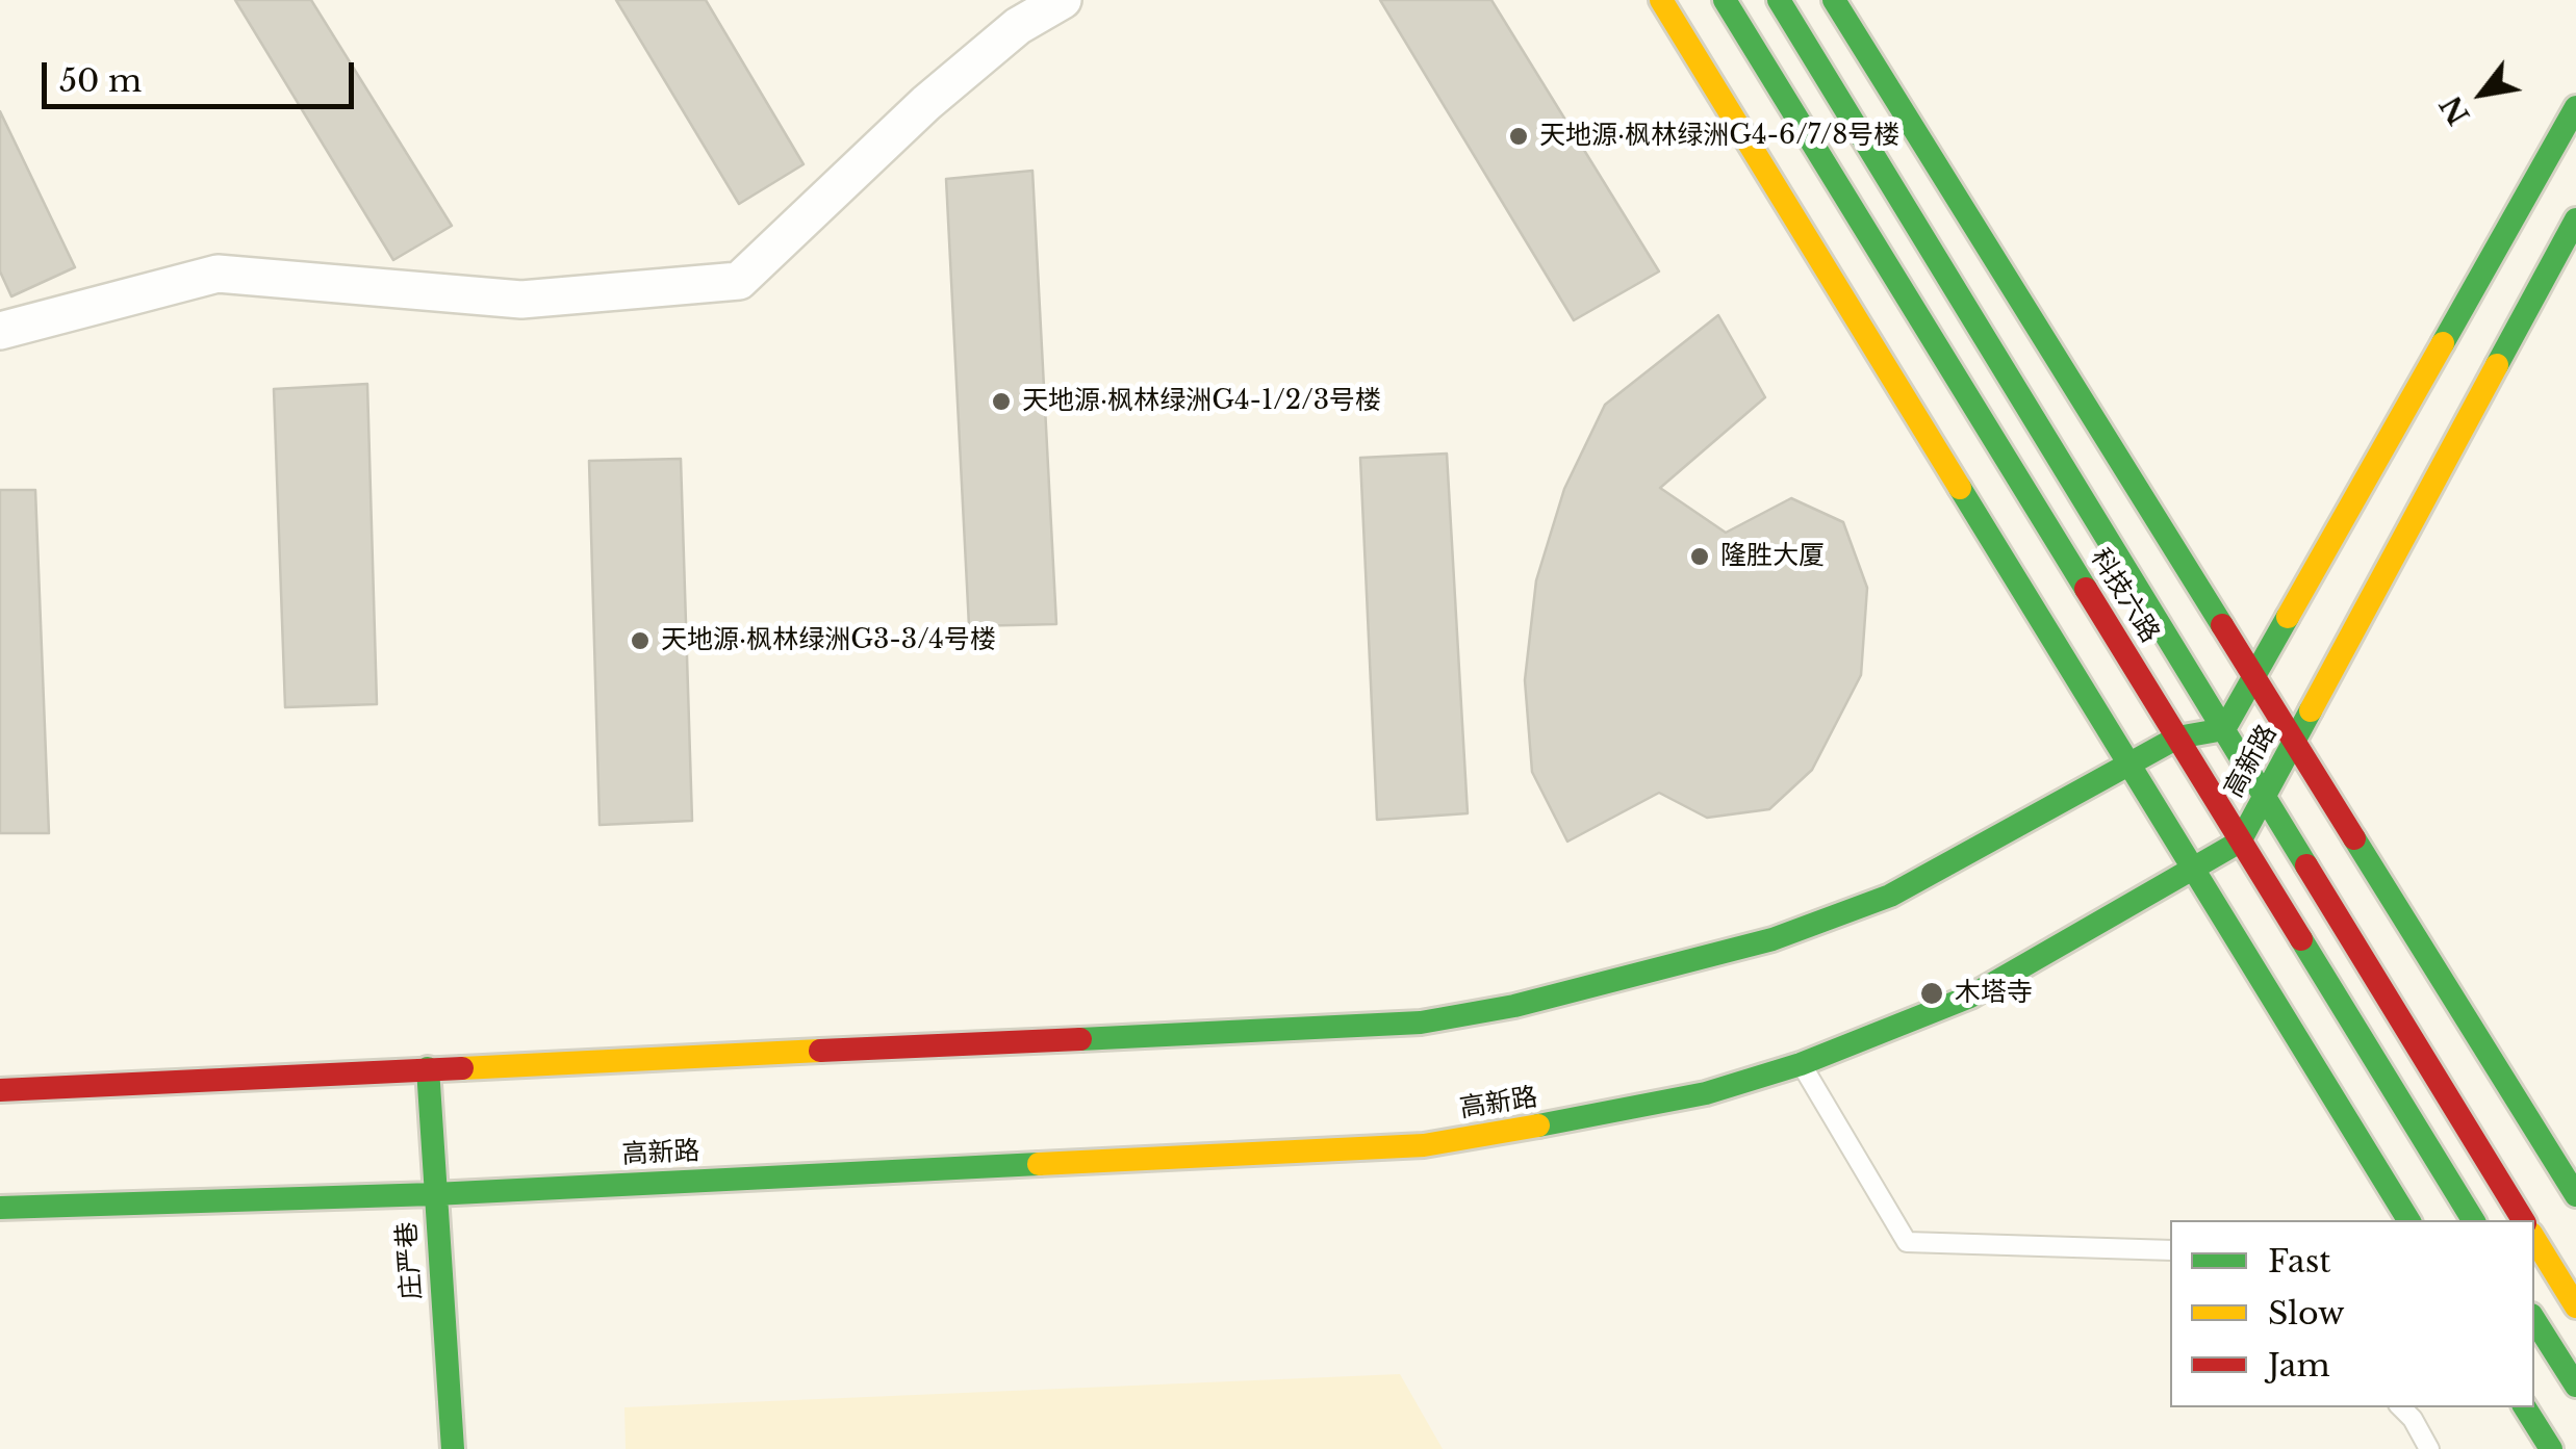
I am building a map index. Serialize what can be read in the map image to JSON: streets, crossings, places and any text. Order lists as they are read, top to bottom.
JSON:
{
  "streets": {
    "main road": ["科技六路", "高新路", "庄严巷"]
  },
  "crossings": [
    ["科技六路", "高新路"],
    ["高新路", "庄严巷"]
  ],
  "places": [
    "天地源·枫林绿洲G4-6/7/8号楼",
    "天地源·枫林绿洲G4-1/2/3号楼",
    "隆胜大厦",
    "天地源·枫林绿洲G3-3/4号楼",
    "木塔寺"
  ],
  "legend": ["Fast", "Slow", "Jam"],
  "scale_bar": "50 m",
  "north": "bottom left"
}
